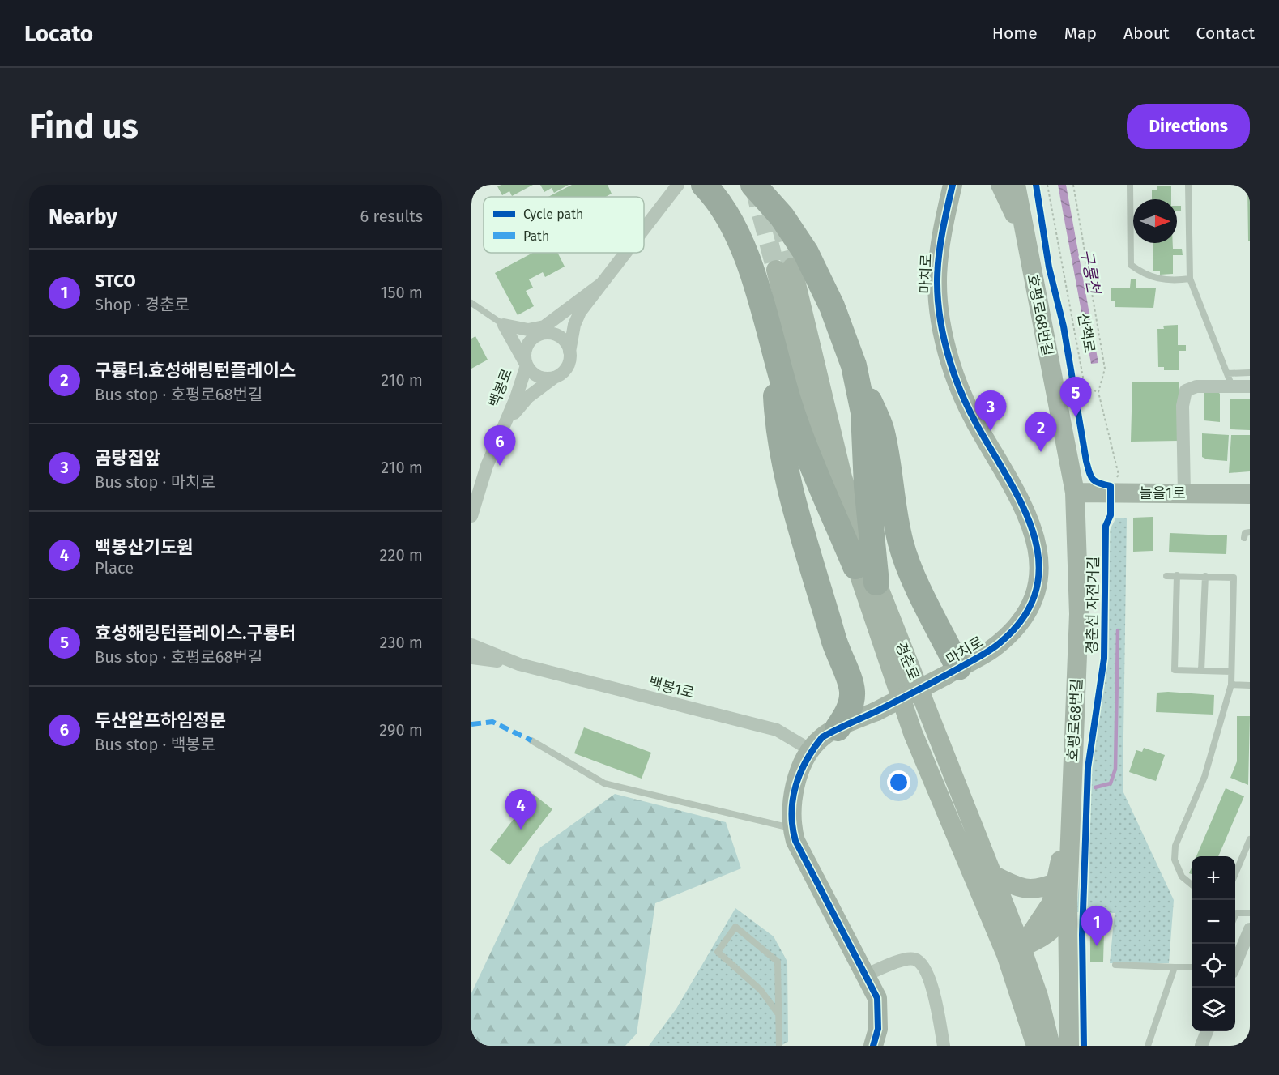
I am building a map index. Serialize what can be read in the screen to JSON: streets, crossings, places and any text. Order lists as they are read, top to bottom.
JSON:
{
  "streets": {
    "street": [
      "마치로",
      "호평로68번길",
      "백봉로",
      "늘을1로",
      "경춘로",
      "백봉1로"
    ],
    "path": ["산책로"],
    "cycle path": ["경춘선 자전거길"]
  },
  "crossings": [
    ["마치로", "백봉1로"],
    ["호평로68번길", "늘을1로"],
    ["산책로", "늘을1로"]
  ],
  "water": ["구룡천"],
  "legend": ["Cycle path", "Path"],
  "north": "right",
  "page": {
    "header": "Locato",
    "nav": [
      "Home",
      "Map",
      "About",
      "Contact"
    ],
    "buttons": "Directions",
    "title": "Find us",
    "heading": ["Nearby", "6 results"],
    "list": [
      {
        "mark": "1",
        "name": "STCO",
        "note": "Shop · 경춘로",
        "value": "150 m"
      },
      {
        "mark": "2",
        "name": "구룡터.효성해링턴플레이스",
        "note": "Bus stop · 호평로68번길",
        "value": "210 m"
      },
      {
        "mark": "3",
        "name": "곰탕집앞",
        "note": "Bus stop · 마치로",
        "value": "210 m"
      },
      {
        "mark": "4",
        "name": "백봉산기도원",
        "note": "Place",
        "value": "220 m"
      },
      {
        "mark": "5",
        "name": "효성해링턴플레이스.구룡터",
        "note": "Bus stop · 호평로68번길",
        "value": "230 m"
      },
      {
        "mark": "6",
        "name": "두산알프하임정문",
        "note": "Bus stop · 백봉로",
        "value": "290 m"
      }
    ],
    "pins": [
      "5",
      "3",
      "2",
      "6",
      "4",
      "1"
    ],
    "map_buttons": ["+", "−"]
  }
}
